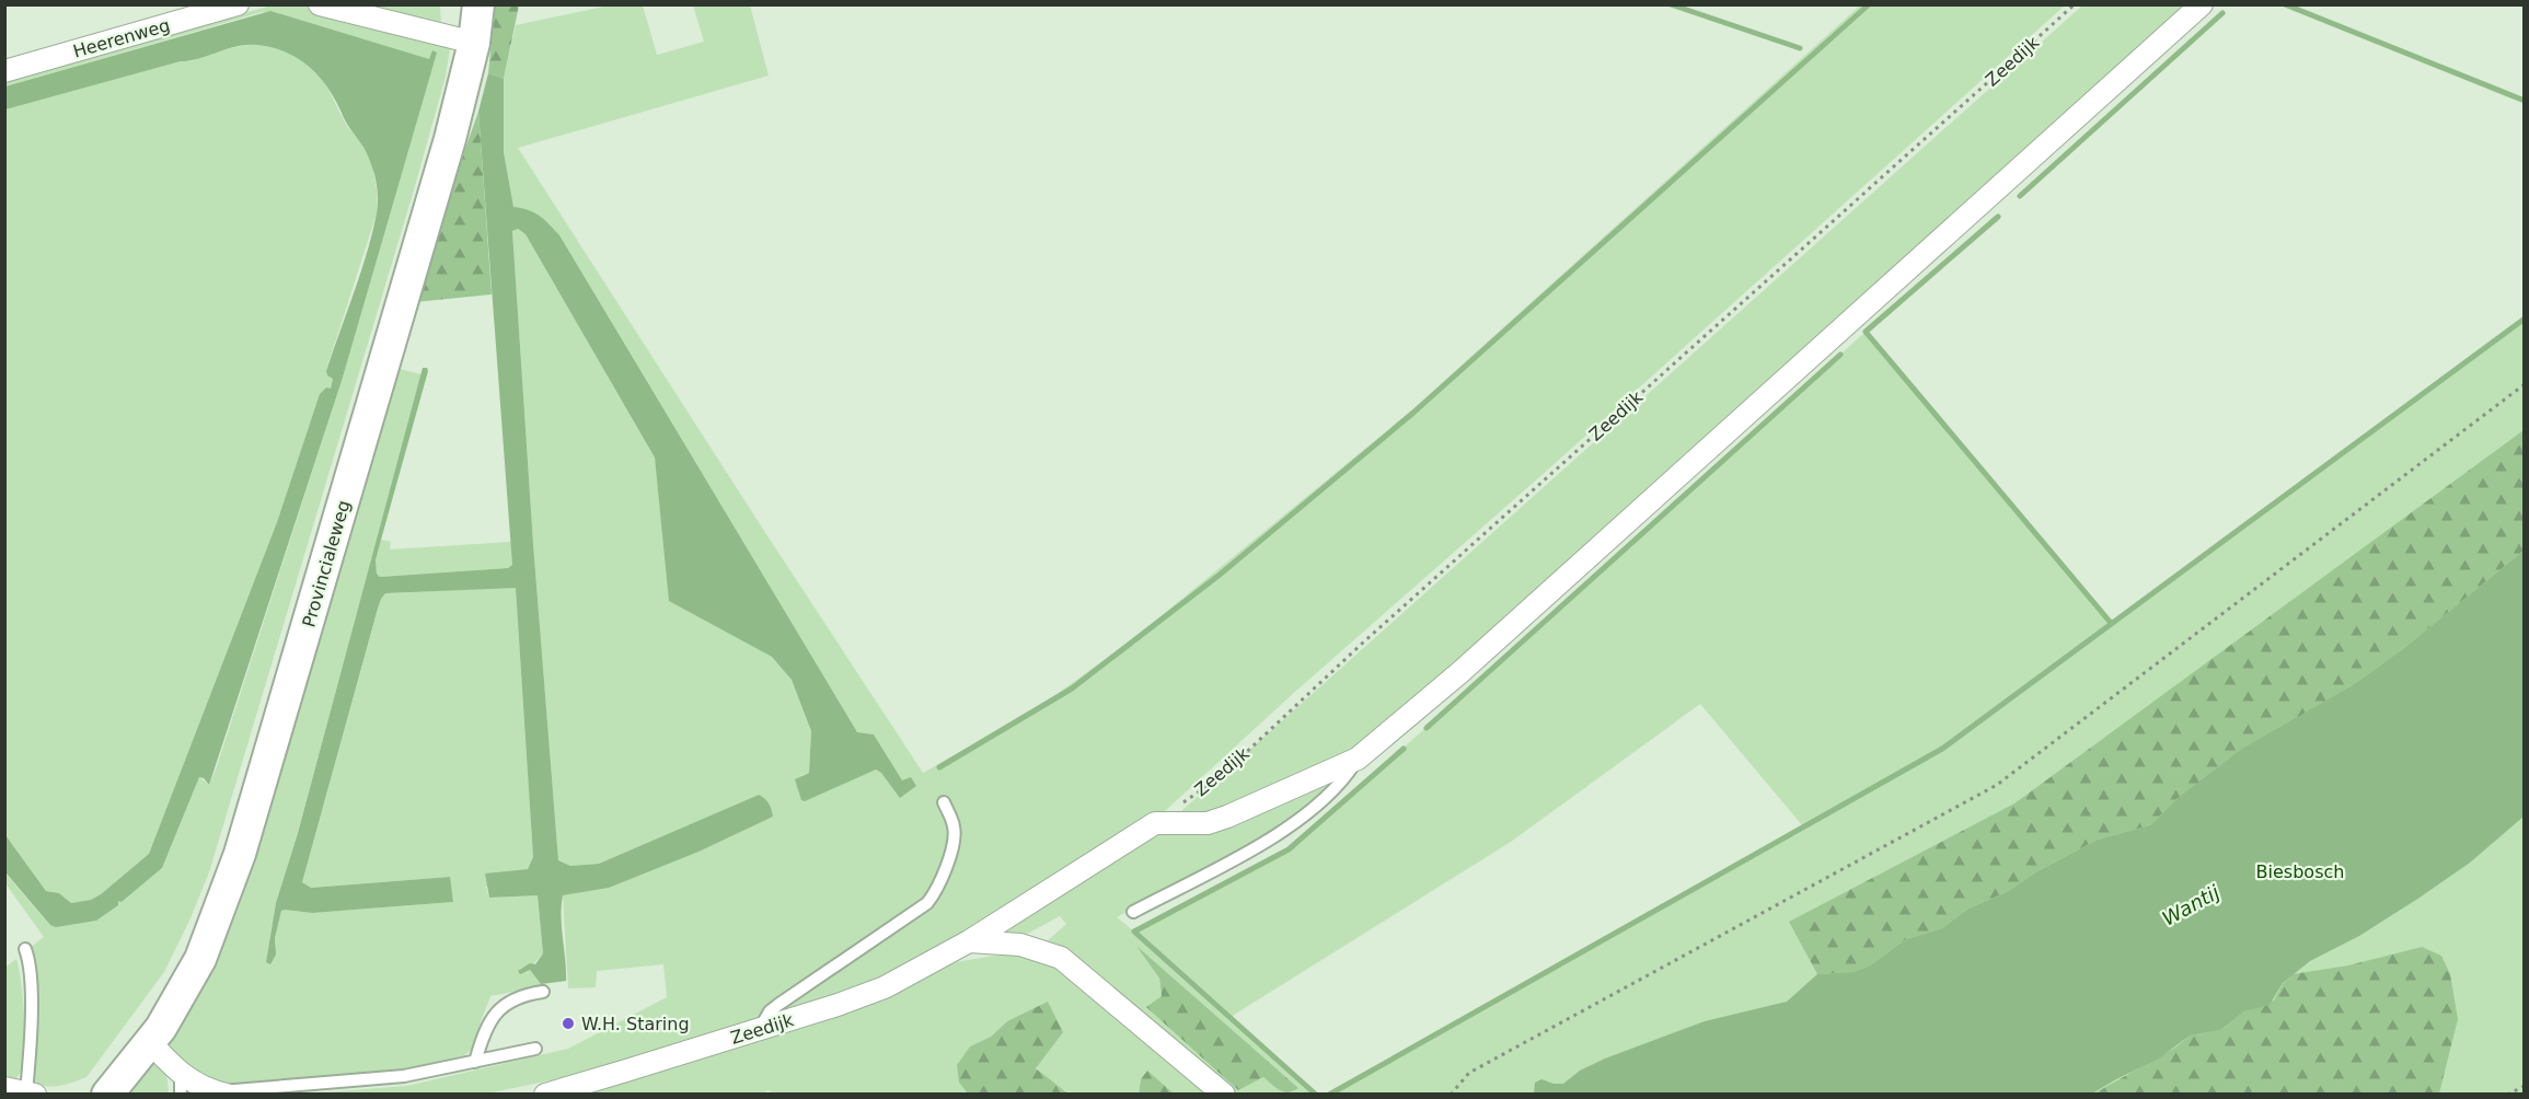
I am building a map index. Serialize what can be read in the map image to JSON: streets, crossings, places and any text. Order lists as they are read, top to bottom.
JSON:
{
  "streets": {
    "main road": ["Provincialeweg"],
    "street": ["Heerenweg", "Zeedijk"]
  },
  "water": ["Wantij"],
  "parks": ["Biesbosch"],
  "places": ["W.H. Staring"]
}
